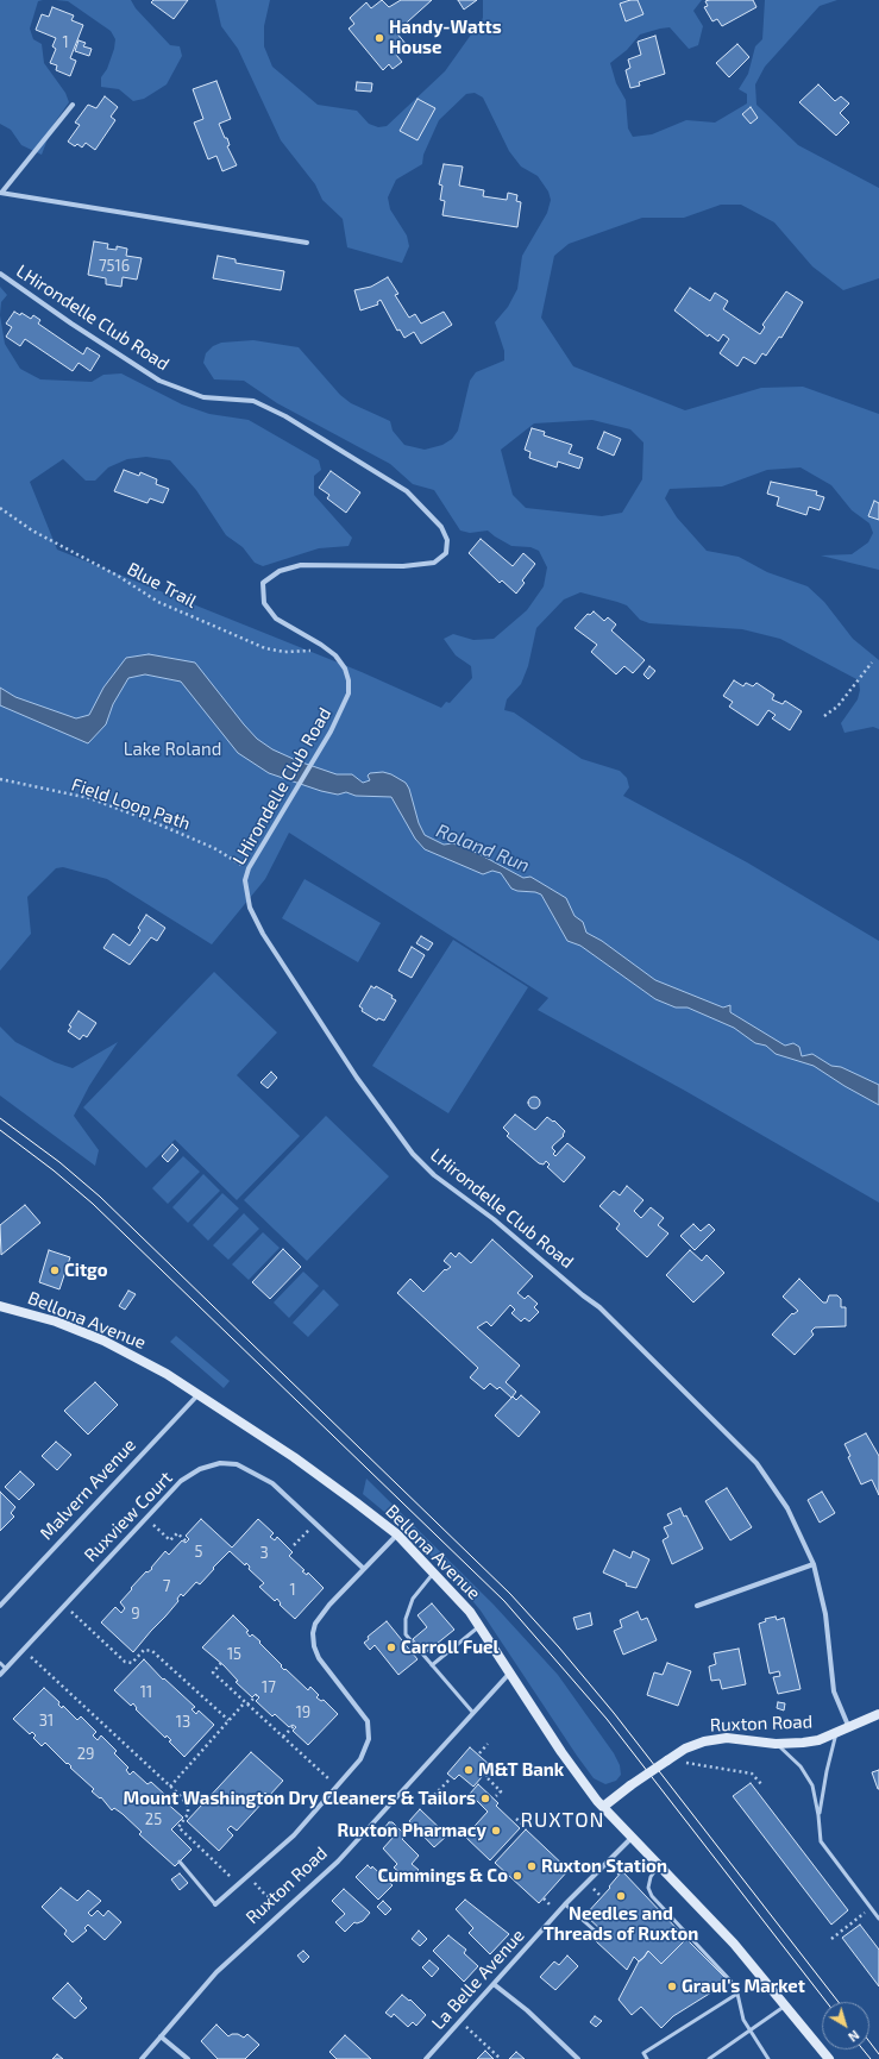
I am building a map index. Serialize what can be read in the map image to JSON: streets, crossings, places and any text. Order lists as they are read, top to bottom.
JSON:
{
  "streets": {
    "main road": ["Bellona Avenue", "Ruxton Road"],
    "street": [
      "LHirondelle Club Road",
      "Malvern Avenue",
      "Ruxview Court",
      "La Belle Avenue"
    ],
    "path": ["Blue Trail", "Field Loop Path"]
  },
  "crossings": [
    ["LHirondelle Club Road", "Blue Trail"],
    ["LHirondelle Club Road", "Field Loop Path"],
    ["LHirondelle Club Road", "Ruxton Road"],
    ["Bellona Avenue", "Malvern Avenue"],
    ["Bellona Avenue", "Ruxton Road"],
    ["Bellona Avenue", "La Belle Avenue"]
  ],
  "districts": ["RUXTON"],
  "water": ["Roland Run"],
  "parks": ["Lake Roland"],
  "places": [
    "Handy-Watts House",
    "Citgo",
    "Carroll Fuel",
    "M&T Bank",
    "Mount Washington Dry Cleaners & Tailors",
    "Ruxton Pharmacy",
    "Ruxton Station",
    "Cummings & Co",
    "Needles and Threads of Ruxton",
    "Graul's Market"
  ],
  "house_numbers": [
    "1",
    "7516",
    "5",
    "3",
    "7",
    "1",
    "9",
    "15",
    "17",
    "11",
    "19",
    "31",
    "13",
    "29",
    "25"
  ],
  "north": "bottom right"
}
